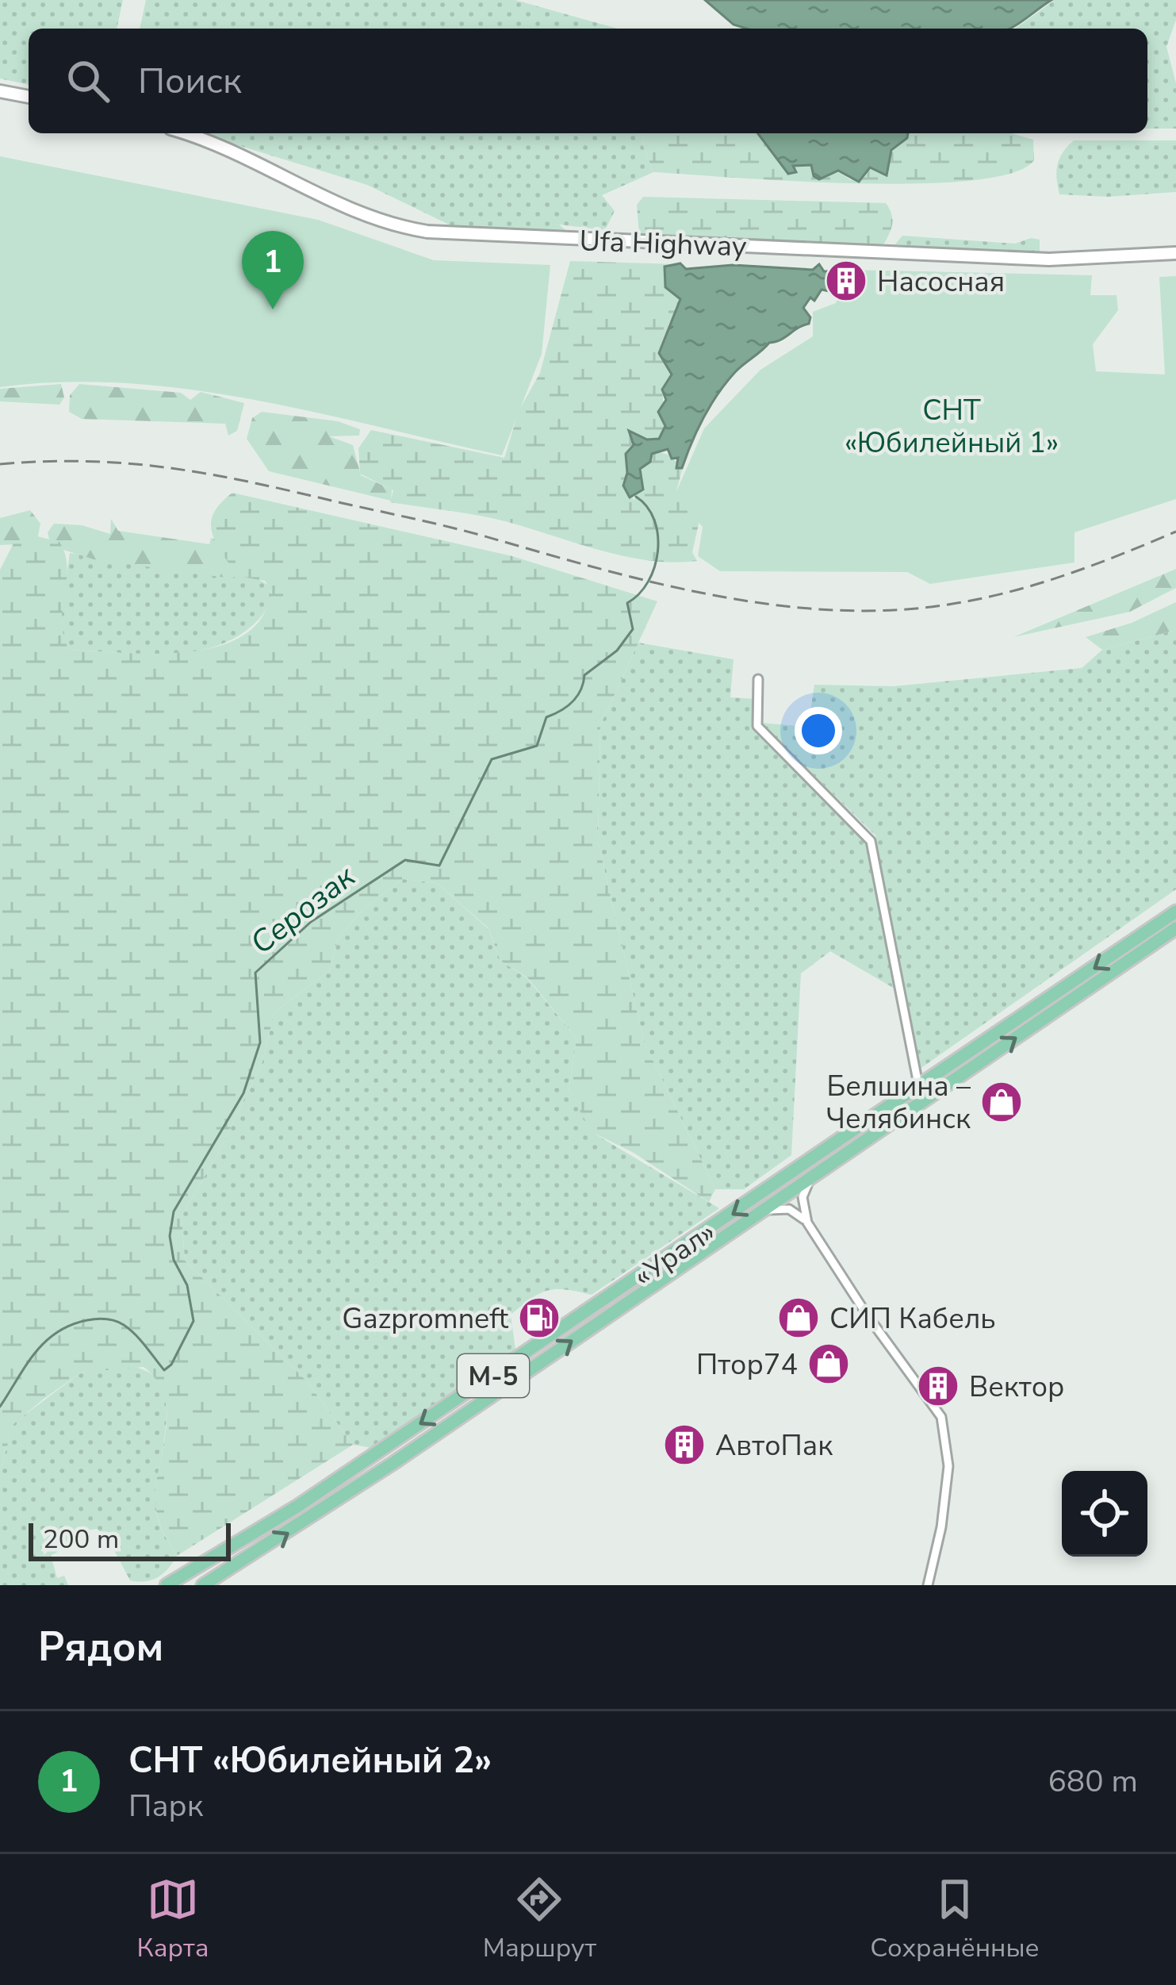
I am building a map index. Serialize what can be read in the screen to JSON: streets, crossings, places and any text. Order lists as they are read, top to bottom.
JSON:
{
  "streets": {
    "main road": ["Ufa Highway", "«Урал»", "М-5"]
  },
  "water": ["Серозак"],
  "parks": ["СНТ «Юбилейный 1»"],
  "places": {
    "building": ["Насосная", "Вектор", "АвтоПак"],
    "shop": ["Белшина – Челябинск", "СИП Кабель", "Птор74"],
    "fuel station": ["Gazpromneft"]
  },
  "scale_bar": "200 m",
  "page": {
    "search": "Поиск",
    "pins": "1",
    "scale": "200 m",
    "heading": "Рядом",
    "list": [
      {
        "mark": "1",
        "name": "СНТ «Юбилейный 2»",
        "note": "Парк",
        "value": "680 m"
      }
    ],
    "nav": ["Карта", "Маршрут", "Сохранённые"]
  }
}
